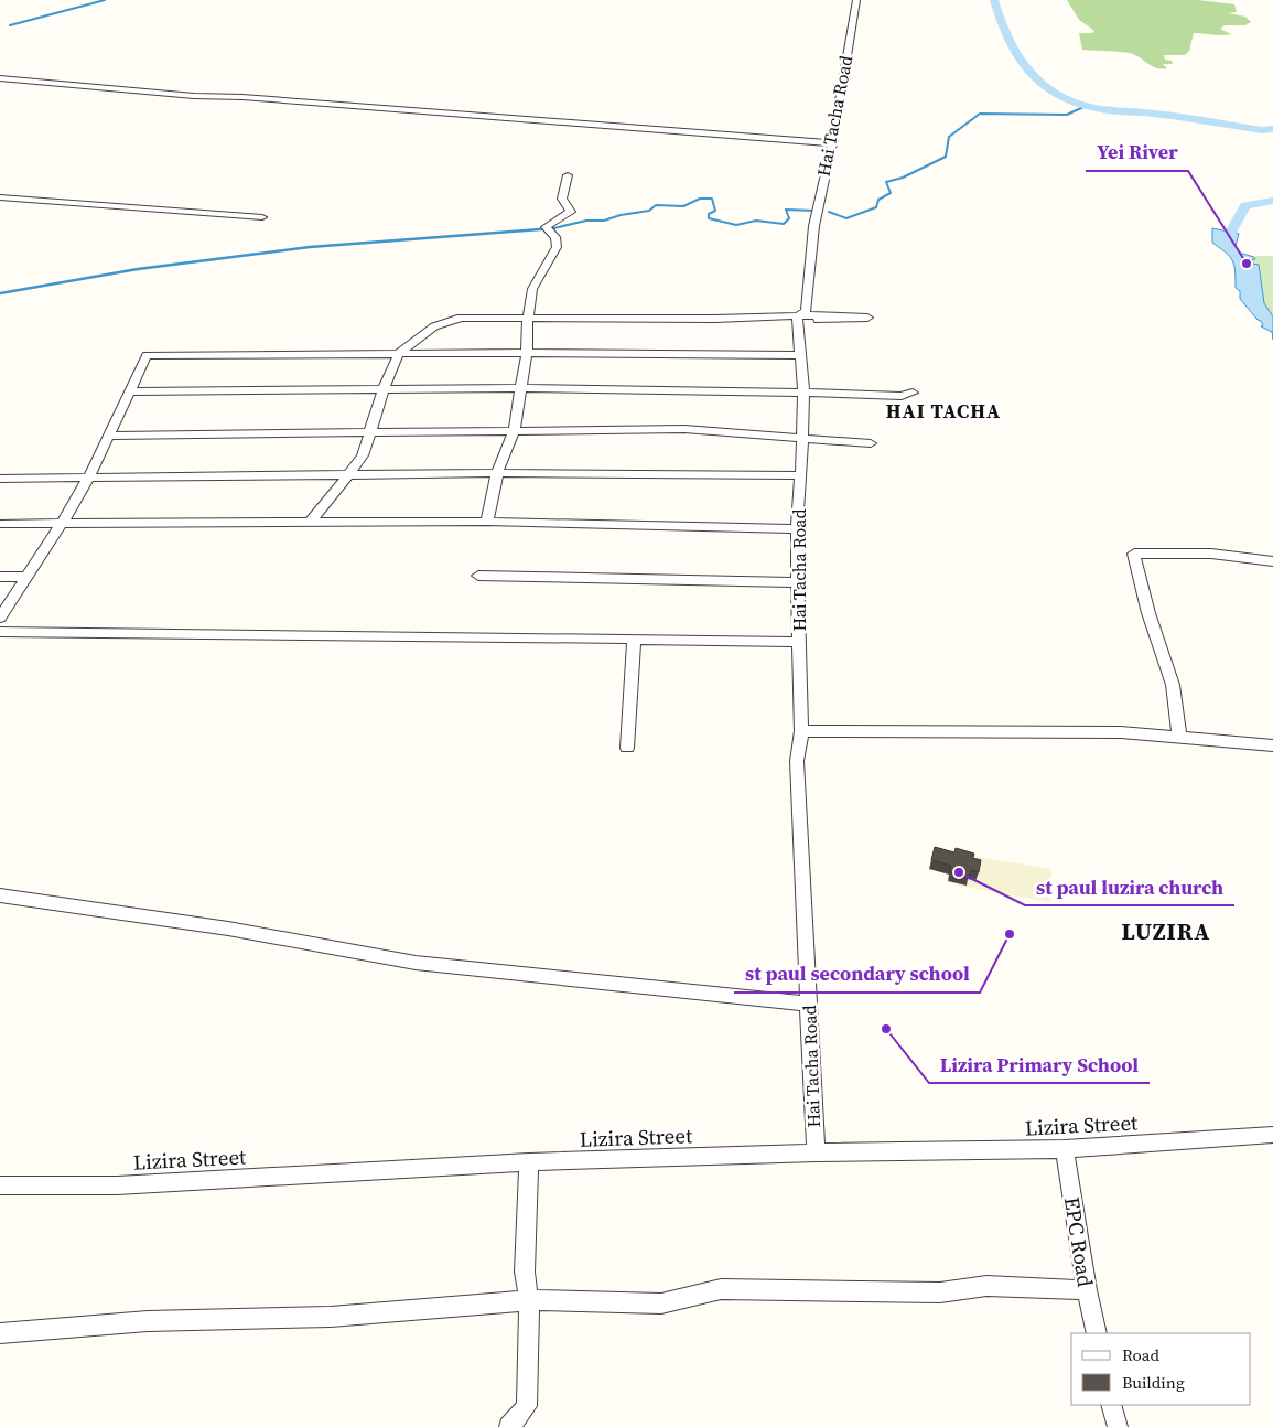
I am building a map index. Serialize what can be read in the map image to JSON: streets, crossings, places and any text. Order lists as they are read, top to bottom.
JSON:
{
  "streets": {
    "street": ["Hai Tacha Road", "Lizira Street", "EPC Road"]
  },
  "crossings": [
    ["Hai Tacha Road", "Lizira Street"],
    ["Lizira Street", "EPC Road"]
  ],
  "districts": ["HAI TACHA", "LUZIRA"],
  "places": [
    "Yei River",
    "st paul luzira church",
    "st paul secondary school",
    "Lizira Primary School"
  ],
  "legend": ["Road", "Building"]
}
